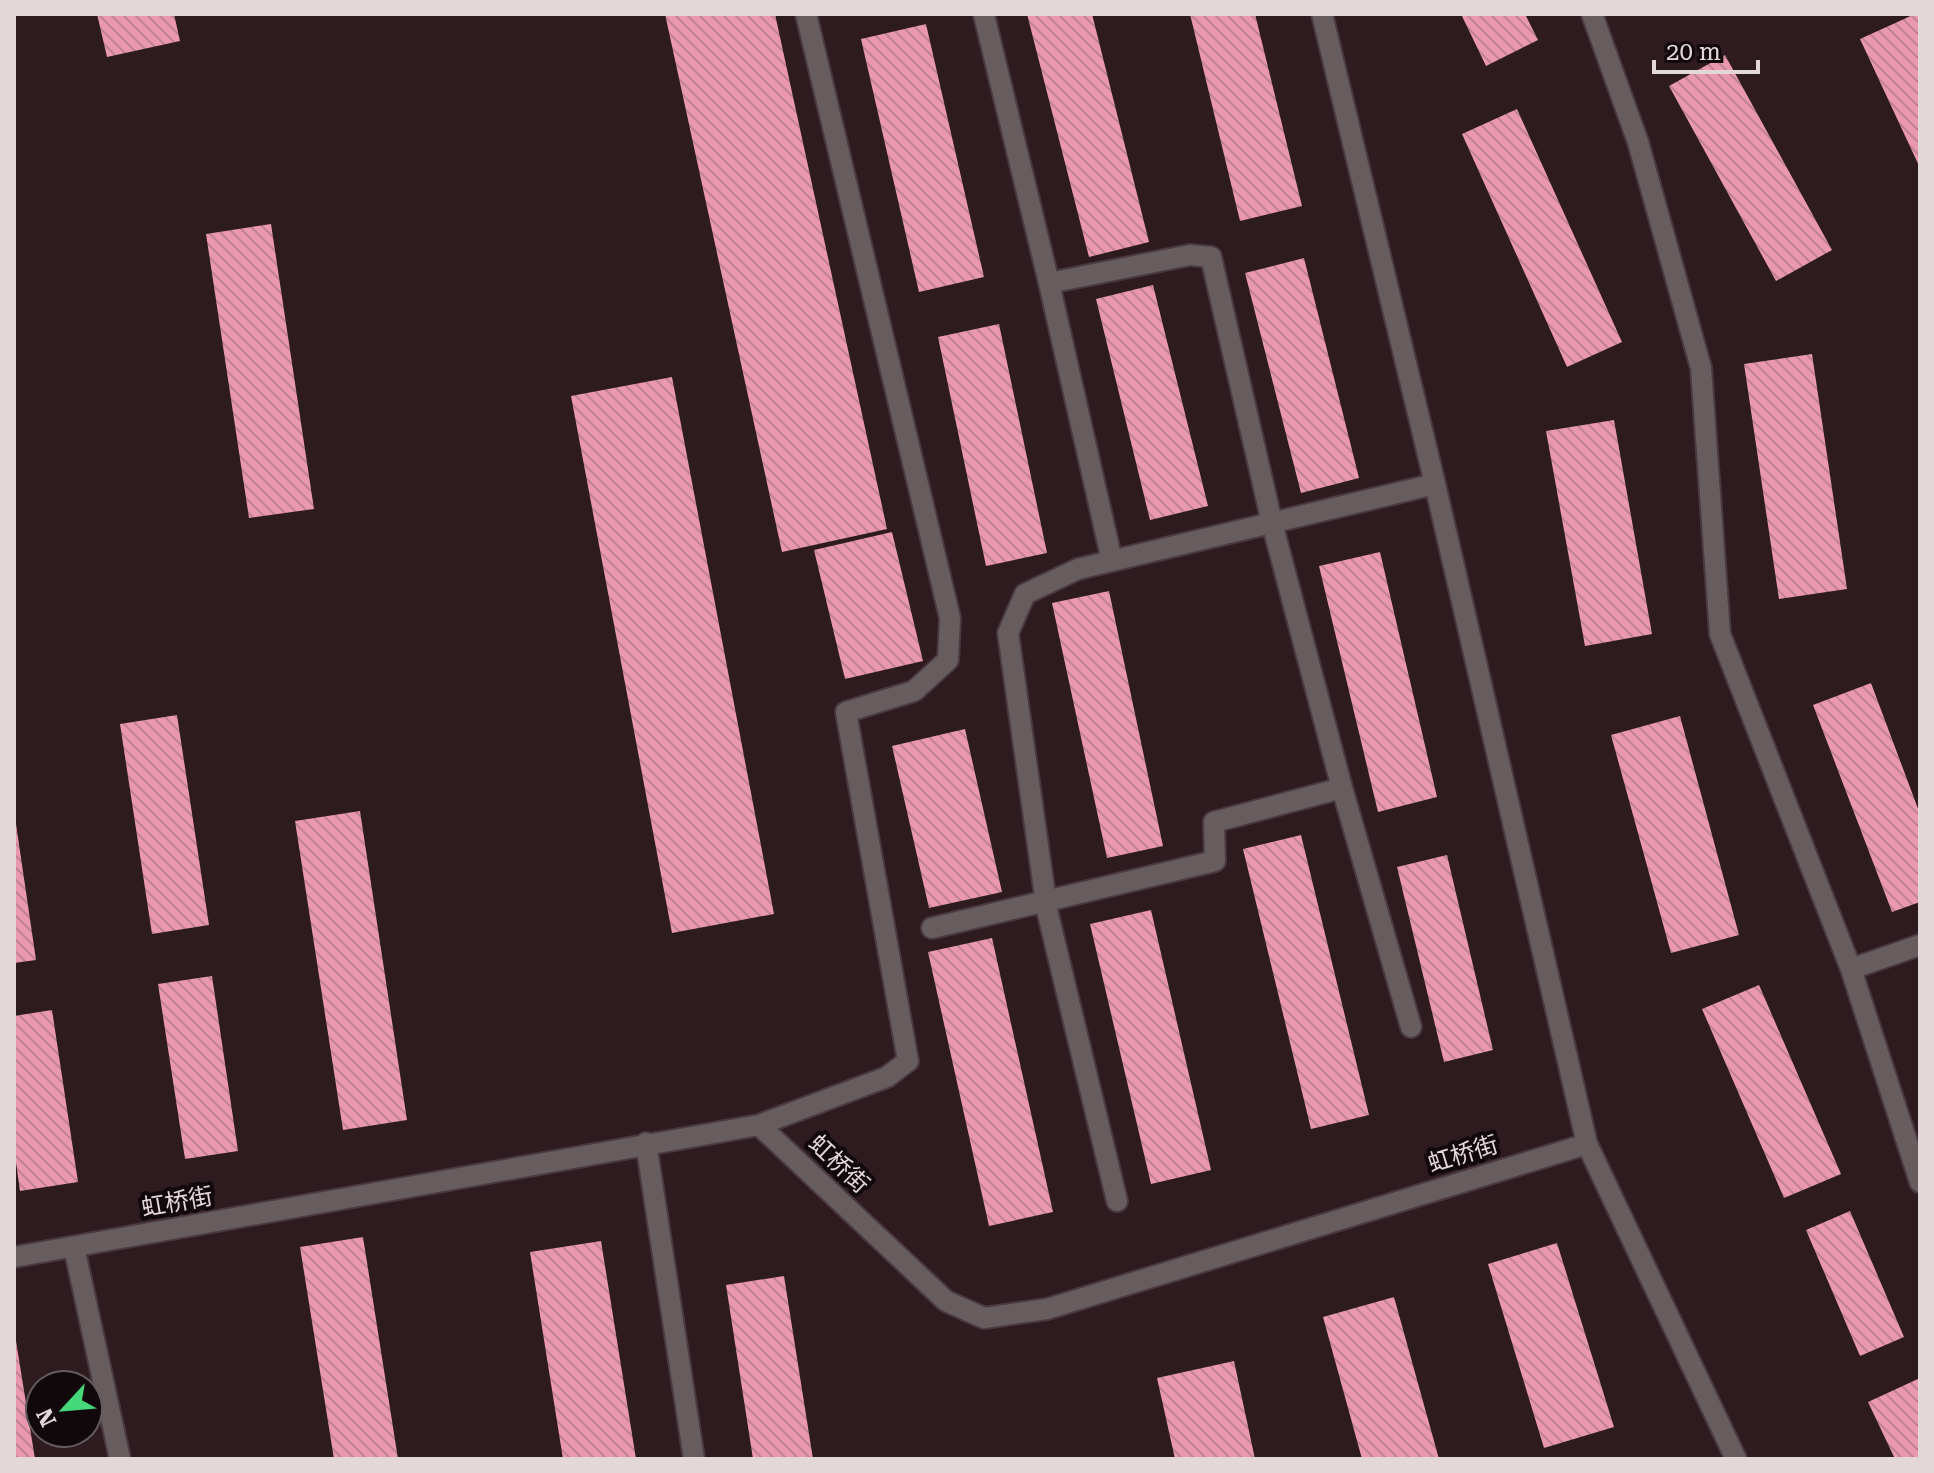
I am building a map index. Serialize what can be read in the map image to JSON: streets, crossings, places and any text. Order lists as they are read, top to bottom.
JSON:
{
  "streets": {
    "street": ["虹桥街"]
  },
  "scale_bar": "20 m",
  "north": "bottom left"
}
